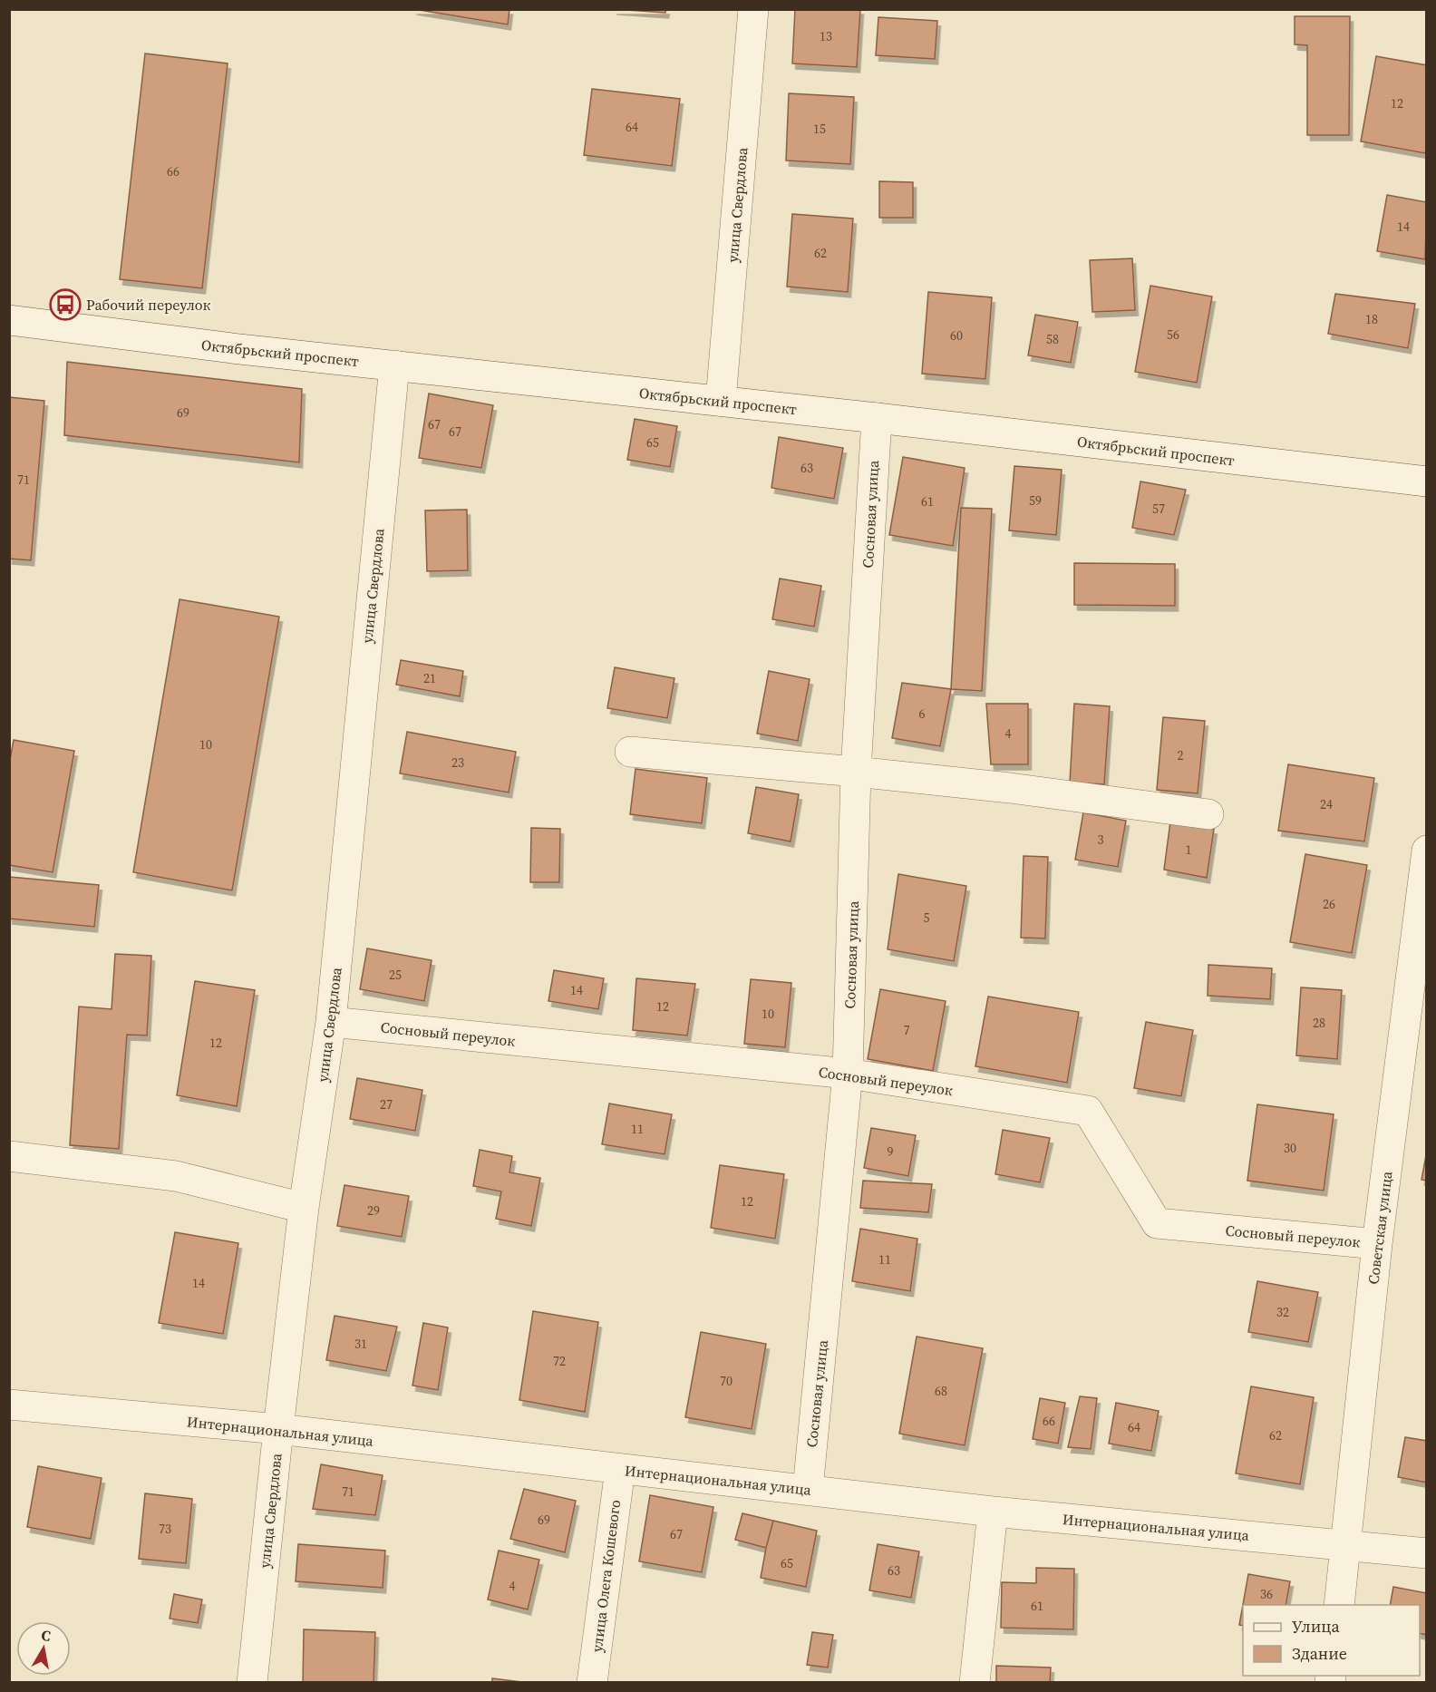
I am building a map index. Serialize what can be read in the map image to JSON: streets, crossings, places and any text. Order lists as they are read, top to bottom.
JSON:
{
  "streets": {
    "street": [
      "улица Свердлова",
      "Октябрьский проспект",
      "Сосновая улица",
      "Сосновый переулок",
      "Советская улица",
      "Интернациональная улица",
      "улица Олега Кошевого"
    ]
  },
  "crossings": [
    ["улица Свердлова", "Октябрьский проспект"],
    ["улица Свердлова", "Сосновый переулок"],
    ["улица Свердлова", "Интернациональная улица"],
    ["Октябрьский проспект", "Сосновая улица"],
    ["Сосновая улица", "Сосновый переулок"],
    ["Сосновая улица", "Интернациональная улица"],
    ["Сосновый переулок", "Советская улица"],
    ["Советская улица", "Интернациональная улица"],
    ["Интернациональная улица", "улица Олега Кошевого"]
  ],
  "places": {
    "bus stop": ["Рабочий переулок"]
  },
  "house_numbers": [
    "13",
    "12",
    "64",
    "15",
    "66",
    "14",
    "62",
    "18",
    "56",
    "60",
    "58",
    "69",
    "67",
    "67",
    "65",
    "63",
    "71",
    "59",
    "61",
    "57",
    "21",
    "6",
    "4",
    "10",
    "2",
    "23",
    "24",
    "3",
    "1",
    "26",
    "5",
    "25",
    "14",
    "12",
    "10",
    "28",
    "7",
    "12",
    "27",
    "11",
    "30",
    "9",
    "12",
    "29",
    "11",
    "14",
    "32",
    "31",
    "72",
    "70",
    "68",
    "66",
    "64",
    "62",
    "71",
    "69",
    "73",
    "67",
    "65",
    "63",
    "4",
    "36",
    "61"
  ],
  "legend": ["Улица", "Здание"],
  "north": "top"
}
